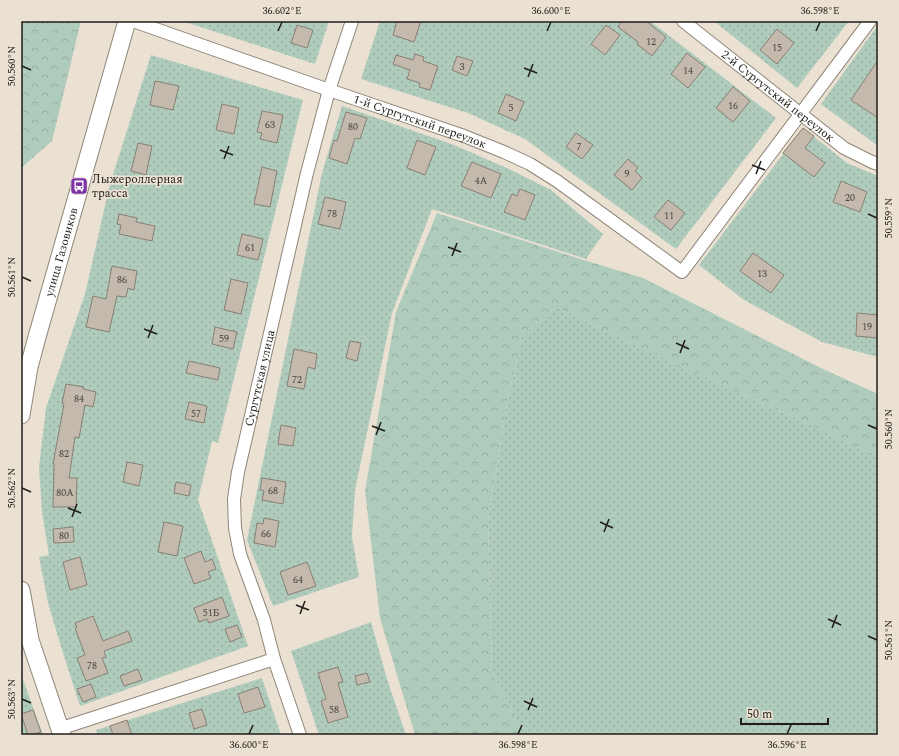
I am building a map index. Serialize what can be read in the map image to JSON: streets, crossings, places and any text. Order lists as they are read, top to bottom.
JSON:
{
  "streets": {
    "street": [
      "2-й Сургутский переулок",
      "1-й Сургутский переулок",
      "улица Газовиков",
      "Сургутская улица"
    ]
  },
  "crossings": [
    ["2-й Сургутский переулок", "1-й Сургутский переулок"],
    ["1-й Сургутский переулок", "Сургутская улица"]
  ],
  "places": {
    "bus stop": ["Лыжероллерная трасса"]
  },
  "house_numbers": [
    "12",
    "15",
    "3",
    "14",
    "16",
    "5",
    "63",
    "80",
    "7",
    "9",
    "4А",
    "20",
    "78",
    "11",
    "61",
    "13",
    "86",
    "19",
    "59",
    "72",
    "84",
    "57",
    "82",
    "68",
    "80А",
    "66",
    "80",
    "64",
    "51Б",
    "78",
    "58"
  ],
  "scale_bar": "50 m",
  "coordinates": [
    "36.602°E",
    "36.600°E",
    "36.598°E",
    "50.560°N",
    "50.559°N",
    "50.561°N",
    "50.562°N",
    "50.563°N",
    "36.596°E"
  ]
}
